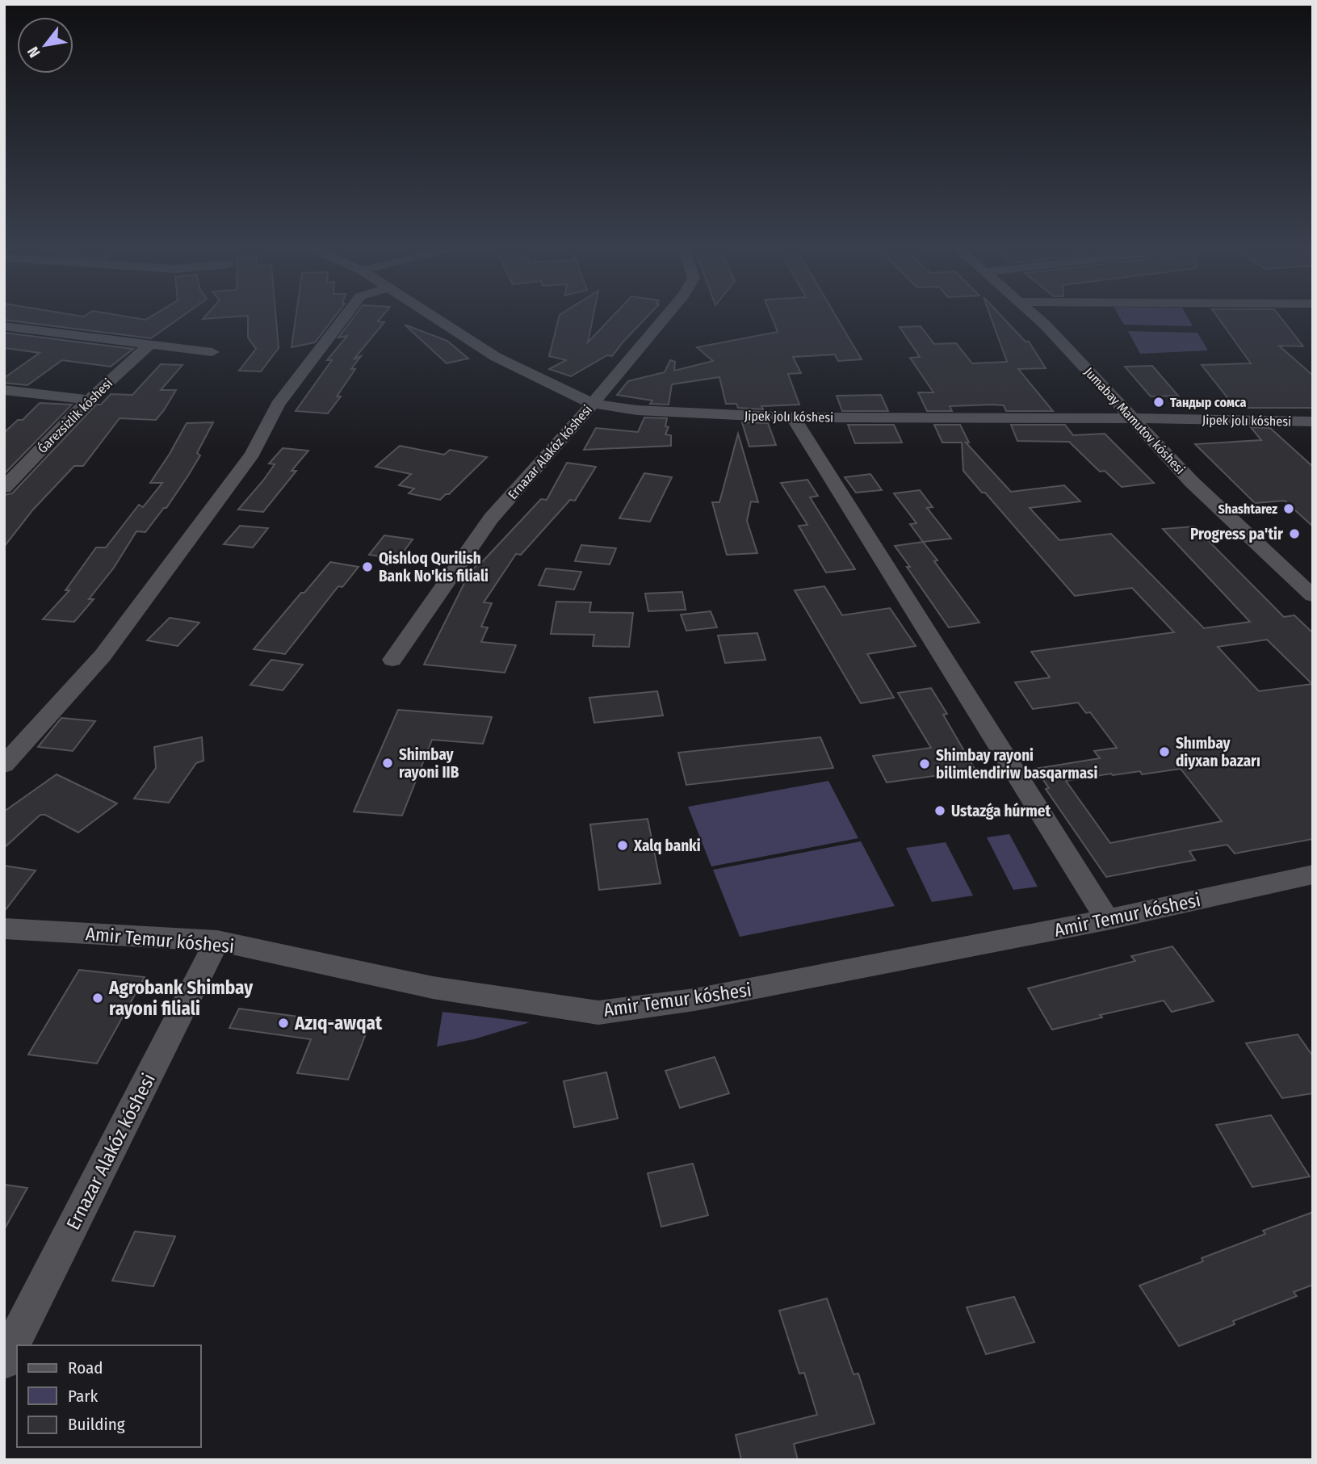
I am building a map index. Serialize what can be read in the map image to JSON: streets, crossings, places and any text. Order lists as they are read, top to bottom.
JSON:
{
  "streets": {
    "street": [
      "Ǵarezsizlik kóshesi",
      "Jipek jolı kóshesi",
      "Jumabay Mamutov kóshesi",
      "Ernazar Alakóz kóshesi",
      "Amir Temur kóshesi"
    ]
  },
  "crossings": [
    ["Jipek jolı kóshesi", "Jumabay Mamutov kóshesi"],
    ["Jipek jolı kóshesi", "Ernazar Alakóz kóshesi"],
    ["Ernazar Alakóz kóshesi", "Amir Temur kóshesi"]
  ],
  "places": [
    "Тандыр сомса",
    "Shashtarez",
    "Progress pa'tir",
    "Qishloq Qurilish Bank No'kis filiali",
    "Shımbay diyxan bazarı",
    "Shimbay rayoni IIB",
    "Shimbay rayoni bilimlendiriw basqarmasi",
    "Ustazǵa húrmet",
    "Xalq banki",
    "Agrobank Shimbay rayoni filiali",
    "Azıq-awqat"
  ],
  "legend": ["Road", "Park", "Building"],
  "north": "bottom left"
}
